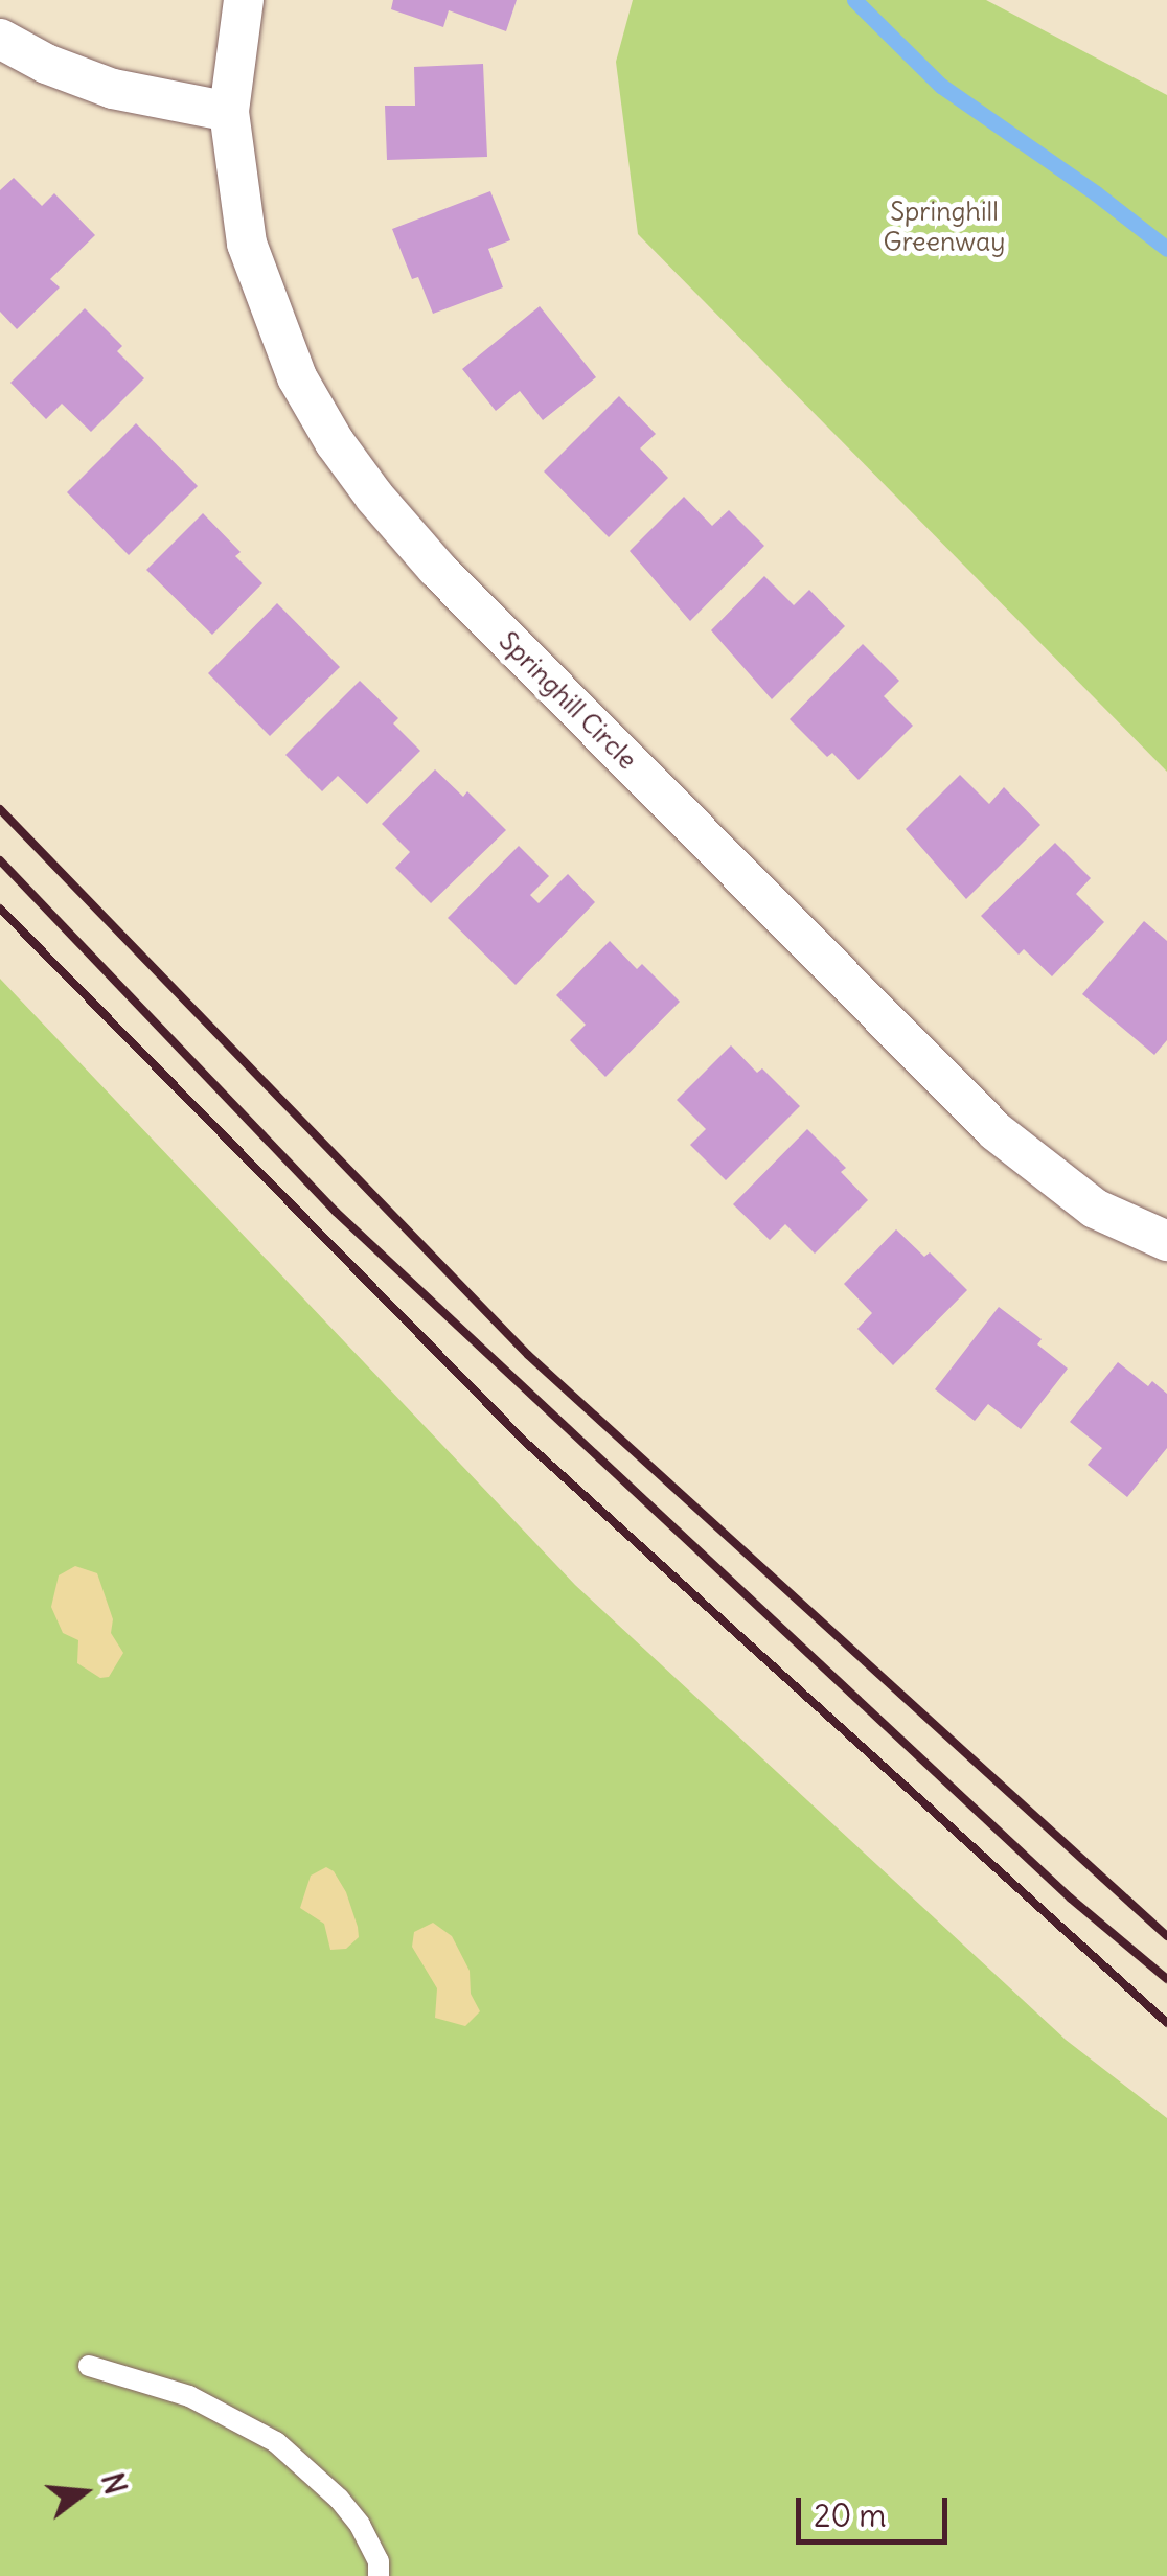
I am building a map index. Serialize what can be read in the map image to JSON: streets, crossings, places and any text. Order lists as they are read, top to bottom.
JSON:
{
  "streets": {
    "street": ["Springhill Circle"]
  },
  "parks": ["Springhill Greenway"],
  "scale_bar": "20 m",
  "north": "right"
}
